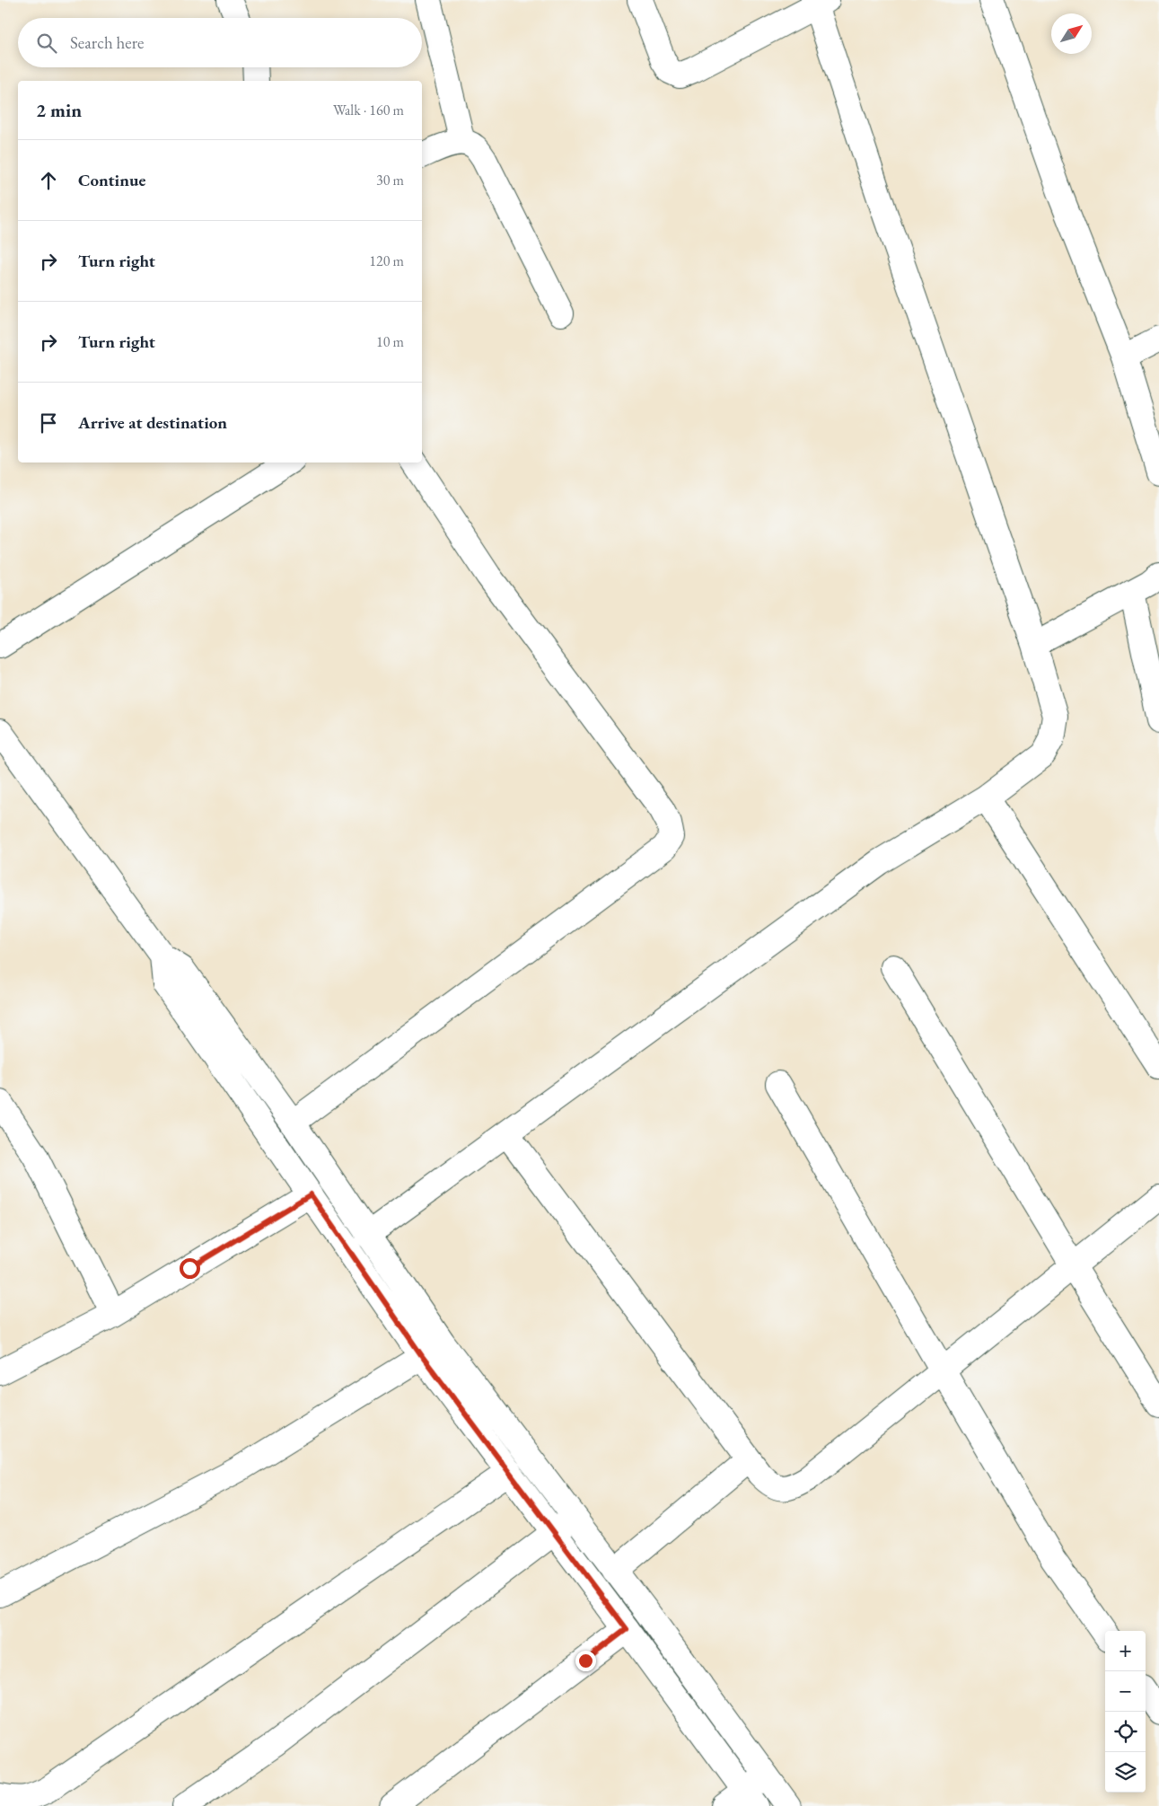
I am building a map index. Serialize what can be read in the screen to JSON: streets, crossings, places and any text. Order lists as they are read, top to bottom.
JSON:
{
  "north": "top right",
  "page": {
    "search": "Search here",
    "heading": ["2 min", "Walk · 160 m"],
    "list": [
      ["Continue", "30 m"],
      ["Turn right", "120 m"],
      ["Turn right", "10 m"],
      "Arrive at destination"
    ],
    "map_buttons": ["+", "−"]
  }
}
